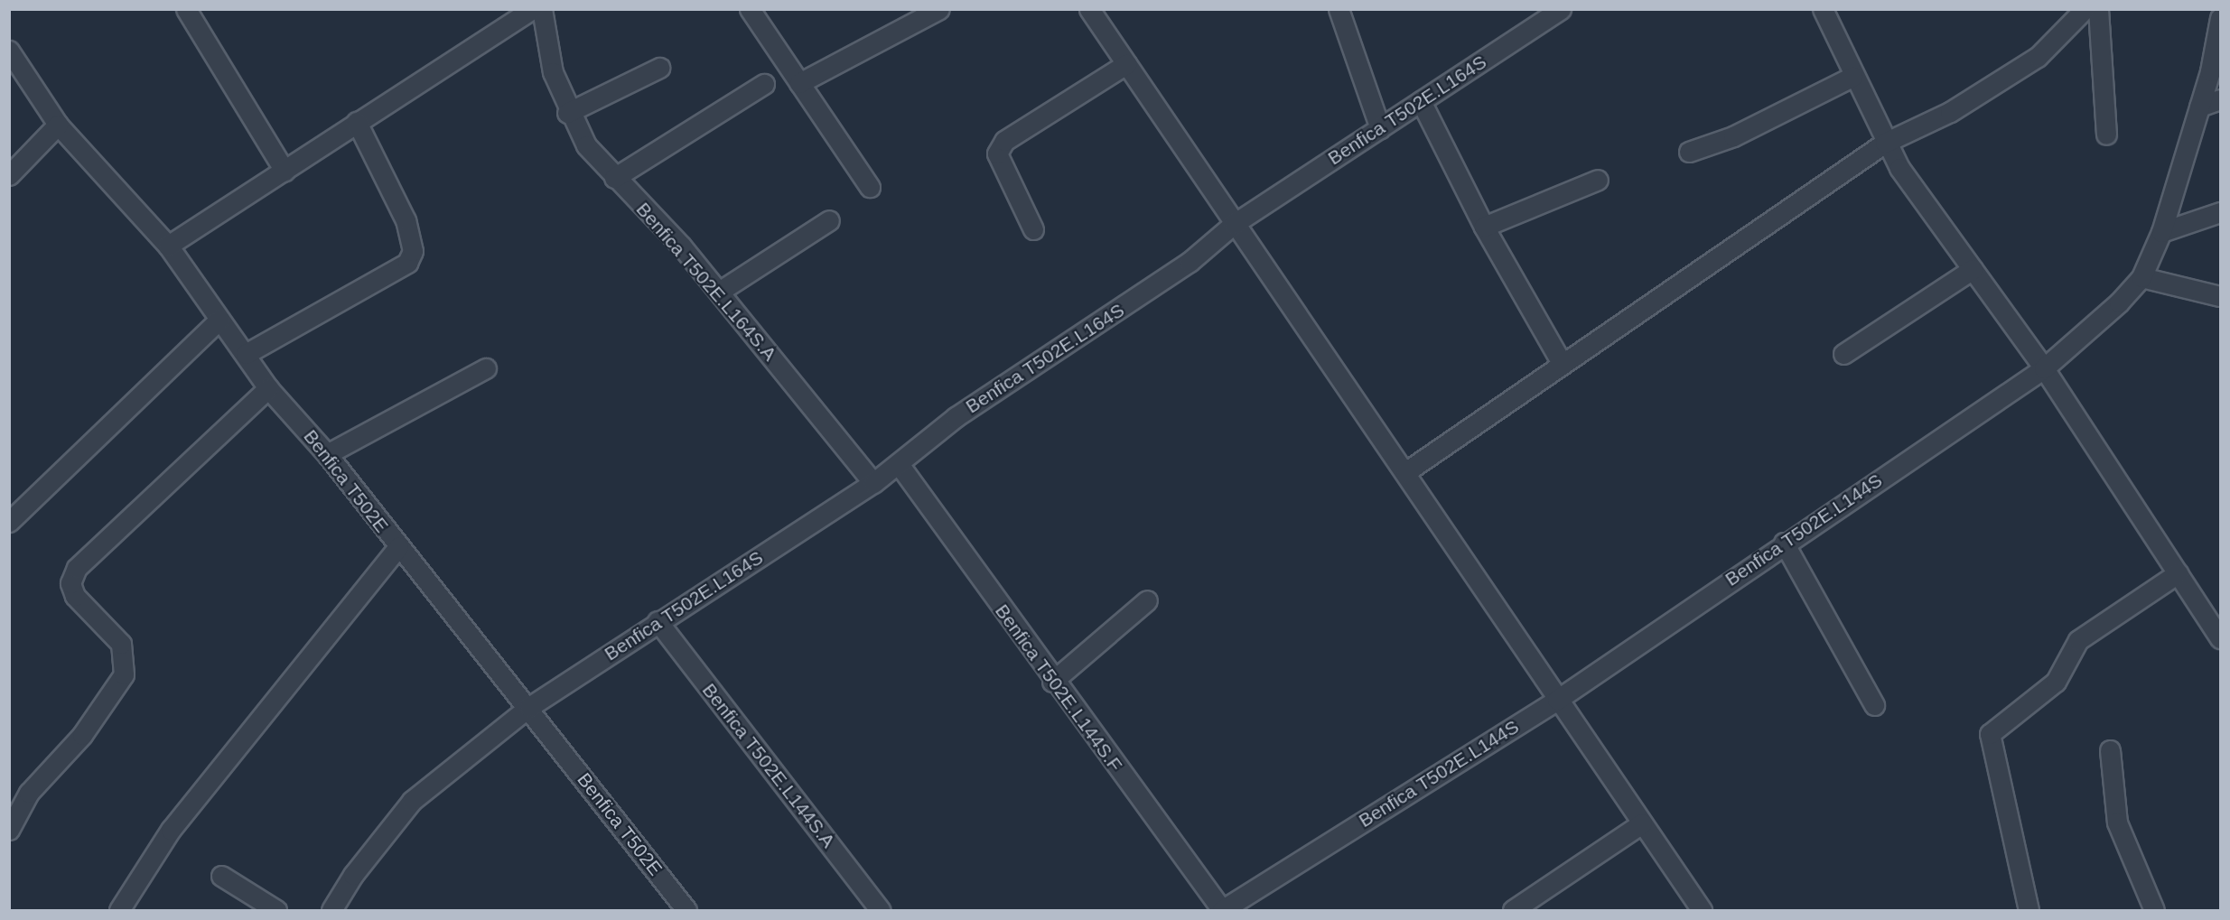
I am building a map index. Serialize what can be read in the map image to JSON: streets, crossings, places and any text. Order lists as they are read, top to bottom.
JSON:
{
  "streets": {
    "street": [
      "Benfica T502E.L164S",
      "Benfica T502E.L164S.A",
      "Benfica T502E",
      "Benfica T502E.L144S",
      "Benfica T502E.L144S.F",
      "Benfica T502E.L144S.A"
    ]
  },
  "crossings": [
    ["Benfica T502E.L164S", "Benfica T502E.L164S.A"],
    ["Benfica T502E.L164S", "Benfica T502E"],
    ["Benfica T502E.L164S", "Benfica T502E.L144S.F"],
    ["Benfica T502E.L164S", "Benfica T502E.L144S.A"],
    ["Benfica T502E.L144S", "Benfica T502E.L144S.F"]
  ]
}
